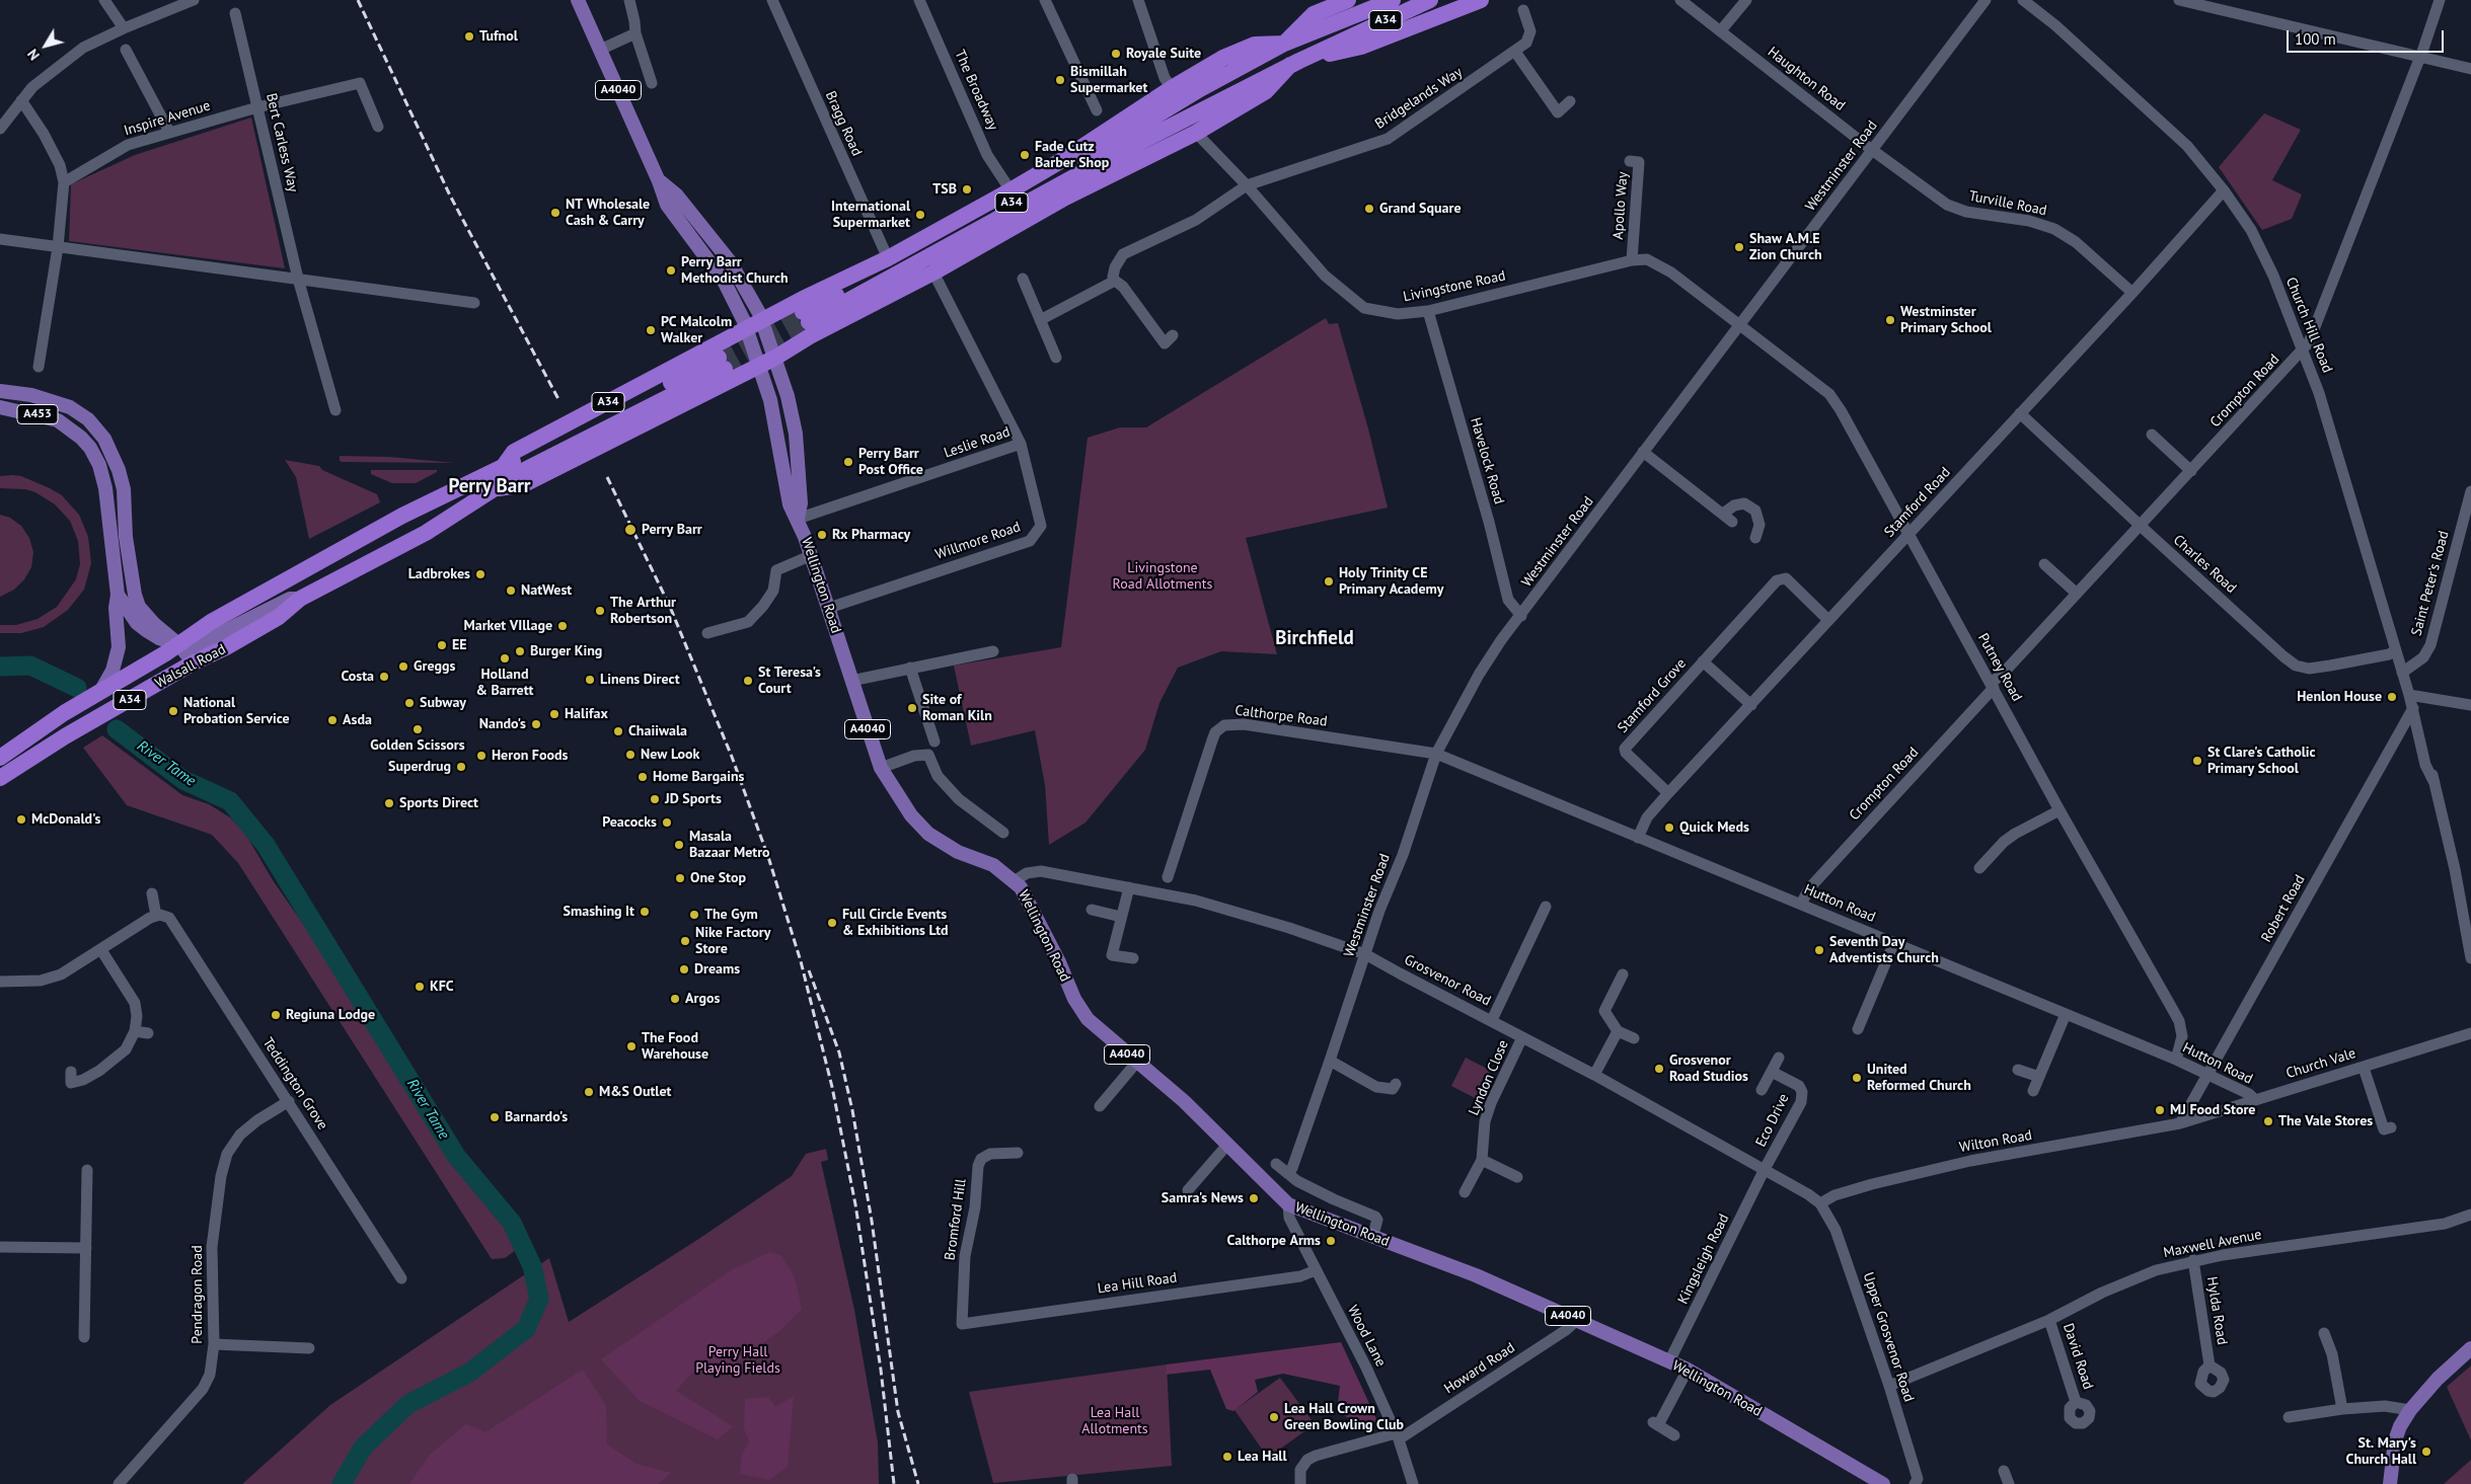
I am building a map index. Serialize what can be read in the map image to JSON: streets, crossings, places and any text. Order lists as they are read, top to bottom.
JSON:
{
  "streets": {
    "highway": ["A34", "Walsall Road"],
    "main road": ["A4040", "A453", "Wellington Road"],
    "street": [
      "Haughton Road",
      "The Broadway",
      "Bridgelands Way",
      "Inspire Avenue",
      "Bragg Road",
      "Bert Carless Way",
      "Westminster Road",
      "Turville Road",
      "Apollo Way",
      "Livingstone Road",
      "Church Hill Road",
      "Crompton Road",
      "Leslie Road",
      "Havelock Road",
      "Stamford Road",
      "Willmore Road",
      "Charles Road",
      "Saint Peter's Road",
      "Putney Road",
      "Stamford Grove",
      "Calthorpe Road",
      "Hutton Road",
      "Robert Road",
      "Grosvenor Road",
      "Church Vale",
      "Lyndon Close",
      "Teddington Grove",
      "Eco Drive",
      "Wilton Road",
      "Bromford Hill",
      "Maxwell Avenue",
      "Kingsleigh Road",
      "Lea Hill Road",
      "Pendragon Road",
      "Hylda Road",
      "Wood Lane",
      "Upper Grosvenor Road",
      "David Road",
      "Howard Road"
    ]
  },
  "crossings": [
    ["A34", "Walsall Road"],
    ["Haughton Road", "Westminster Road"],
    ["Haughton Road", "Turville Road"],
    ["A4040", "Wellington Road"],
    ["Bridgelands Way", "Livingstone Road"],
    ["Inspire Avenue", "Bert Carless Way"],
    ["Westminster Road", "Turville Road"],
    ["Westminster Road", "Livingstone Road"],
    ["Westminster Road", "Havelock Road"],
    ["Westminster Road", "Putney Road"],
    ["Westminster Road", "Calthorpe Road"],
    ["Westminster Road", "Hutton Road"],
    ["Westminster Road", "Grosvenor Road"],
    ["Turville Road", "Stamford Road"],
    ["Apollo Way", "Livingstone Road"],
    ["Livingstone Road", "Havelock Road"],
    ["Livingstone Road", "Putney Road"],
    ["Church Hill Road", "Crompton Road"],
    ["Church Hill Road", "Stamford Road"],
    ["Church Hill Road", "Charles Road"],
    ["Church Hill Road", "Saint Peter's Road"],
    ["Church Hill Road", "Robert Road"],
    ["Crompton Road", "Charles Road"],
    ["Crompton Road", "Putney Road"],
    ["Crompton Road", "Hutton Road"],
    ["A453", "Walsall Road"],
    ["Leslie Road", "Willmore Road"],
    ["Leslie Road", "Wellington Road"],
    ["Stamford Road", "Charles Road"],
    ["Stamford Road", "Putney Road"],
    ["Stamford Road", "Stamford Grove"],
    ["Stamford Road", "Hutton Road"],
    ["Willmore Road", "Wellington Road"],
    ["Wellington Road", "Grosvenor Road"],
    ["Wellington Road", "Kingsleigh Road"],
    ["Wellington Road", "Wood Lane"],
    ["Wellington Road", "Howard Road"],
    ["Putney Road", "Hutton Road"],
    ["Calthorpe Road", "Hutton Road"],
    ["Hutton Road", "Robert Road"],
    ["Hutton Road", "Church Vale"],
    ["Robert Road", "Church Vale"],
    ["Robert Road", "Wilton Road"],
    ["Grosvenor Road", "Lyndon Close"],
    ["Grosvenor Road", "Eco Drive"],
    ["Grosvenor Road", "Wilton Road"],
    ["Grosvenor Road", "Kingsleigh Road"],
    ["Grosvenor Road", "Upper Grosvenor Road"],
    ["Church Vale", "Wilton Road"],
    ["Teddington Grove", "Pendragon Road"],
    ["Eco Drive", "Kingsleigh Road"],
    ["Wilton Road", "Upper Grosvenor Road"],
    ["Bromford Hill", "Lea Hill Road"],
    ["Maxwell Avenue", "Hylda Road"],
    ["Maxwell Avenue", "Upper Grosvenor Road"],
    ["Maxwell Avenue", "David Road"],
    ["Lea Hill Road", "Wood Lane"],
    ["Wood Lane", "Howard Road"]
  ],
  "districts": ["Perry Barr", "Birchfield"],
  "water": ["River Tame"],
  "parks": ["Livingstone Road Allotments", "Perry Hall Playing Fields", "Lea Hall Allotments"],
  "places": [
    "Tufnol",
    "Royale Suite",
    "Bismillah Supermarket",
    "Fade Cutz Barber Shop",
    "TSB",
    "Grand Square",
    "NT Wholesale Cash & Carry",
    "International Supermarket",
    "Shaw A.M.E Zion Church",
    "Perry Barr Methodist Church",
    "Westminster Primary School",
    "PC Malcolm Walker",
    "Perry Barr Post Office",
    "Perry Barr",
    "Rx Pharmacy",
    "Ladbrokes",
    "Holy Trinity CE Primary Academy",
    "NatWest",
    "The Arthur Robertson",
    "Market VIllage",
    "EE",
    "Burger King",
    "Holland & Barrett",
    "Greggs",
    "Costa",
    "Linens Direct",
    "St Teresa's Court",
    "Henlon House",
    "Subway",
    "Site of Roman Kiln",
    "National Probation Service",
    "Halifax",
    "Asda",
    "Nando's",
    "Golden Scissors",
    "Chaiiwala",
    "New Look",
    "Heron Foods",
    "St Clare's Catholic Primary School",
    "Superdrug",
    "Home Bargains",
    "JD Sports",
    "Sports Direct",
    "McDonald's",
    "Peacocks",
    "Quick Meds",
    "Masala Bazaar Metro",
    "One Stop",
    "Smashing It",
    "The Gym",
    "Full Circle Events & Exhibitions Ltd",
    "Nike Factory Store",
    "Seventh Day Adventists Church",
    "Dreams",
    "KFC",
    "Argos",
    "Regiuna Lodge",
    "The Food Warehouse",
    "Grosvenor Road Studios",
    "United Reformed Church",
    "M&S Outlet",
    "MJ Food Store",
    "Barnardo's",
    "The Vale Stores",
    "Samra's News",
    "Calthorpe Arms",
    "Lea Hall Crown Green Bowling Club",
    "St. Mary's Church Hall",
    "Lea Hall"
  ],
  "scale_bar": "100 m",
  "north": "bottom left"
}
